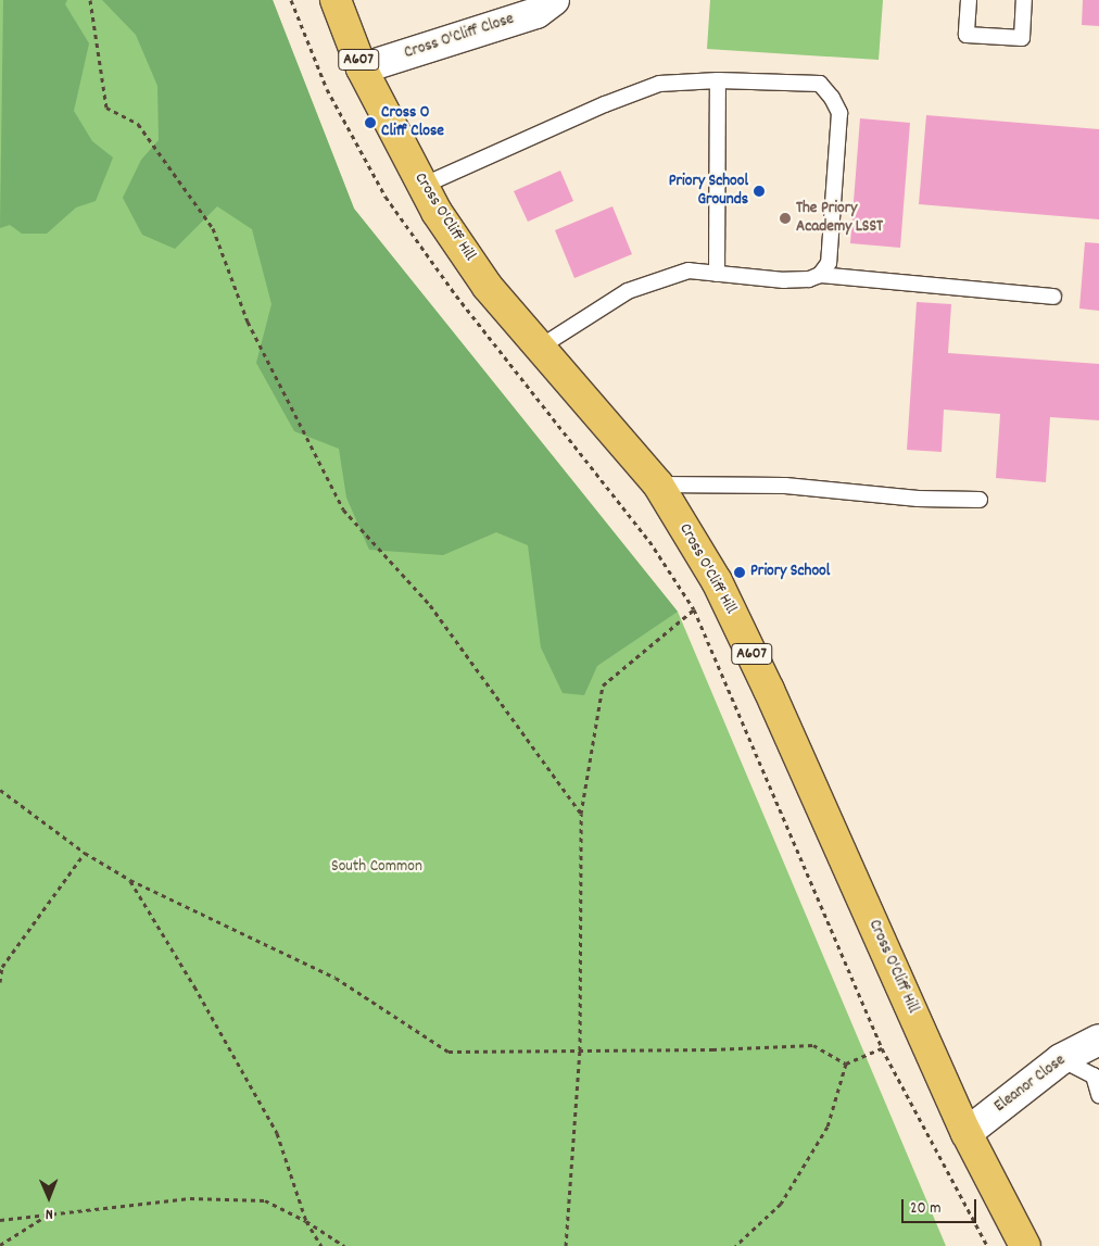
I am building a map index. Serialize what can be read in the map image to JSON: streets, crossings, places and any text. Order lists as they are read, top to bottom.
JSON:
{
  "streets": {
    "main road": ["A607", "Cross O'Cliff Hill"],
    "street": ["Cross O'Cliff Close", "Eleanor Close"]
  },
  "crossings": [
    ["Cross O'Cliff Close", "Cross O'Cliff Hill"],
    ["Cross O'Cliff Hill", "Eleanor Close"]
  ],
  "parks": ["South Common"],
  "places": [
    "Cross O Cliff Close",
    "Priory School Grounds",
    "The Priory Academy LSST",
    "Priory School"
  ],
  "scale_bar": "20 m",
  "north": "bottom"
}
